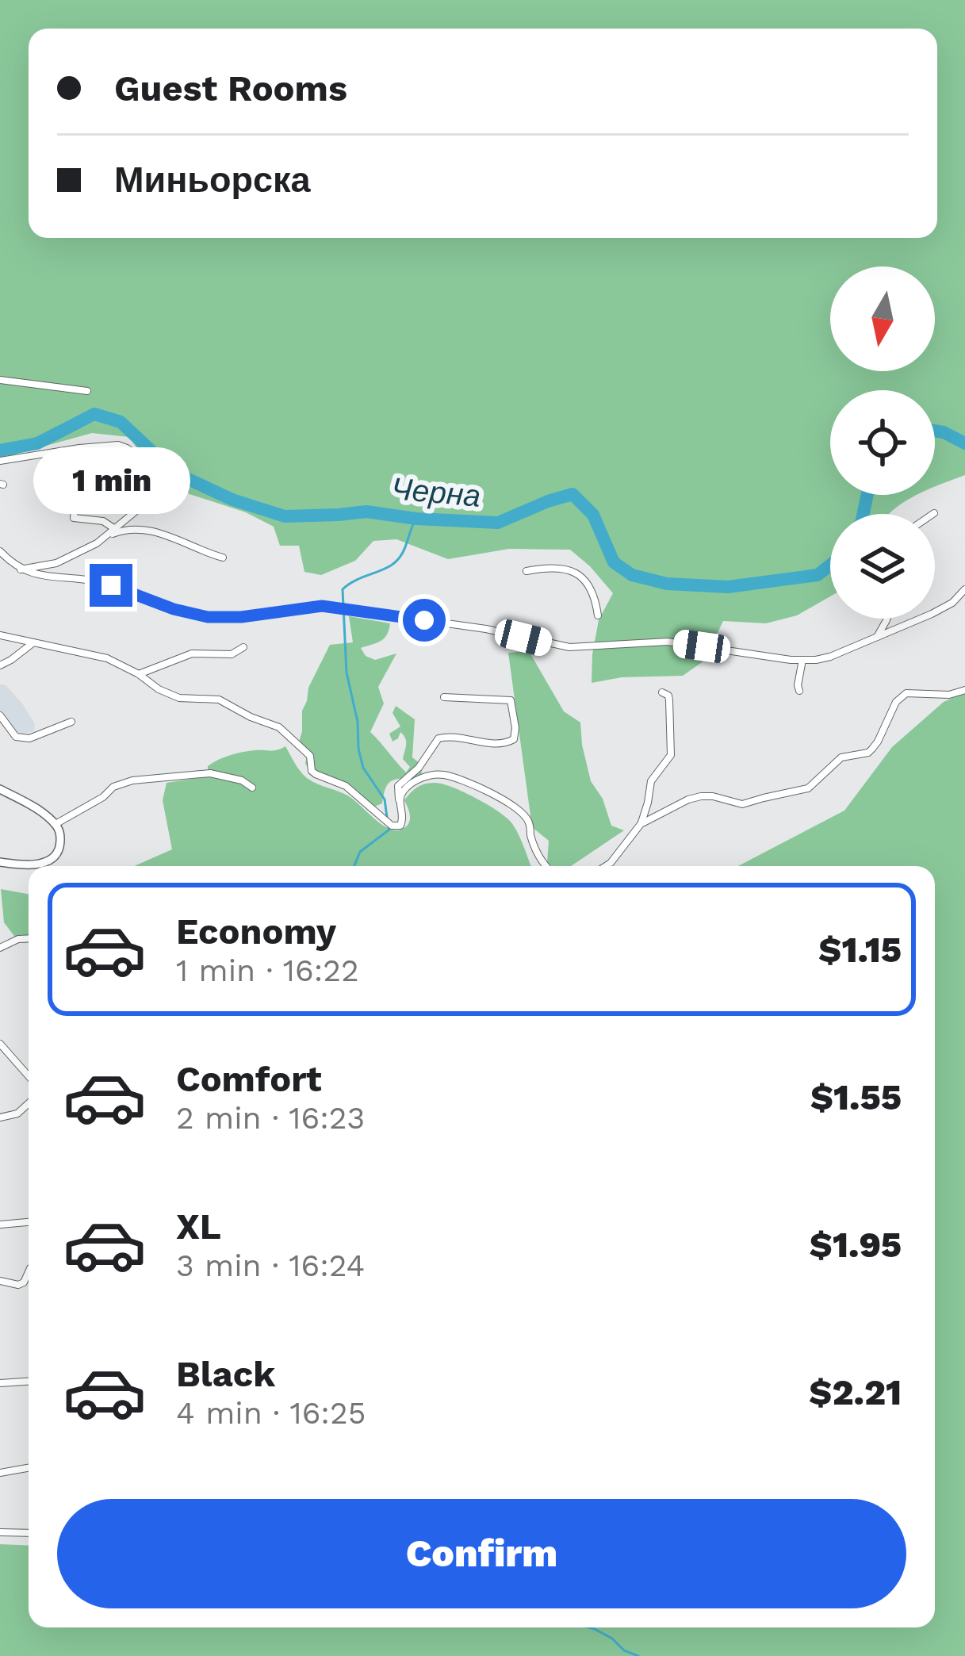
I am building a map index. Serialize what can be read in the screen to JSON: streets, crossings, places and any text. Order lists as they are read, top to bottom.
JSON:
{
  "water": ["Черна"],
  "north": "bottom",
  "page": {
    "banner": ["Guest Rooms", "Миньорска"],
    "bubble": "1 min",
    "list": [
      {
        "name": "Economy",
        "note": "1 min · 16:22",
        "value": "$1.15"
      },
      {
        "name": "Comfort",
        "note": "2 min · 16:23",
        "value": "$1.55"
      },
      {
        "name": "XL",
        "note": "3 min · 16:24",
        "value": "$1.95"
      },
      {
        "name": "Black",
        "note": "4 min · 16:25",
        "value": "$2.21"
      }
    ],
    "buttons": "Confirm"
  }
}
